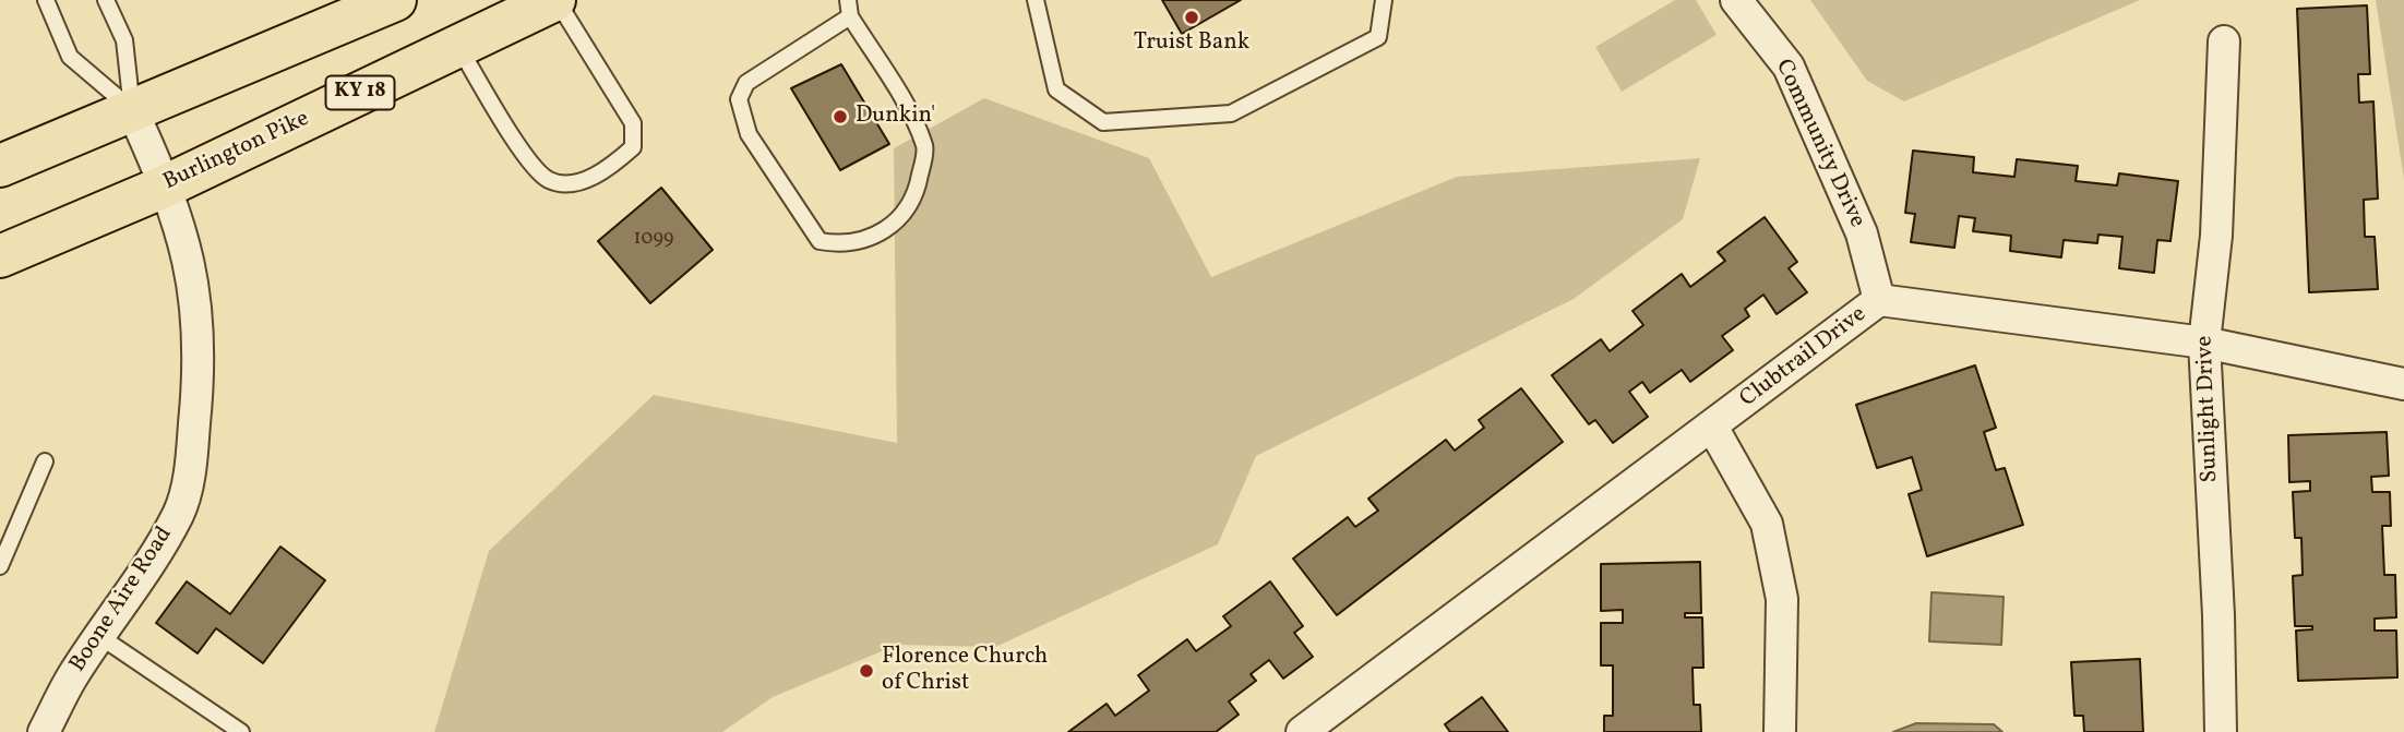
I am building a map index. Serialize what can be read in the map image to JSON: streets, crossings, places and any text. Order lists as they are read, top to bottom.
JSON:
{
  "streets": {
    "main road": ["KY 18", "Burlington Pike"],
    "street": [
      "Community Drive",
      "Clubtrail Drive",
      "Sunlight Drive",
      "Boone Aire Road"
    ]
  },
  "crossings": [
    ["Community Drive", "Clubtrail Drive"],
    ["Burlington Pike", "Boone Aire Road"],
    ["Clubtrail Drive", "Sunlight Drive"]
  ],
  "places": ["Truist Bank", "Dunkin'", "Florence Church of Christ"],
  "house_numbers": ["1099"]
}
